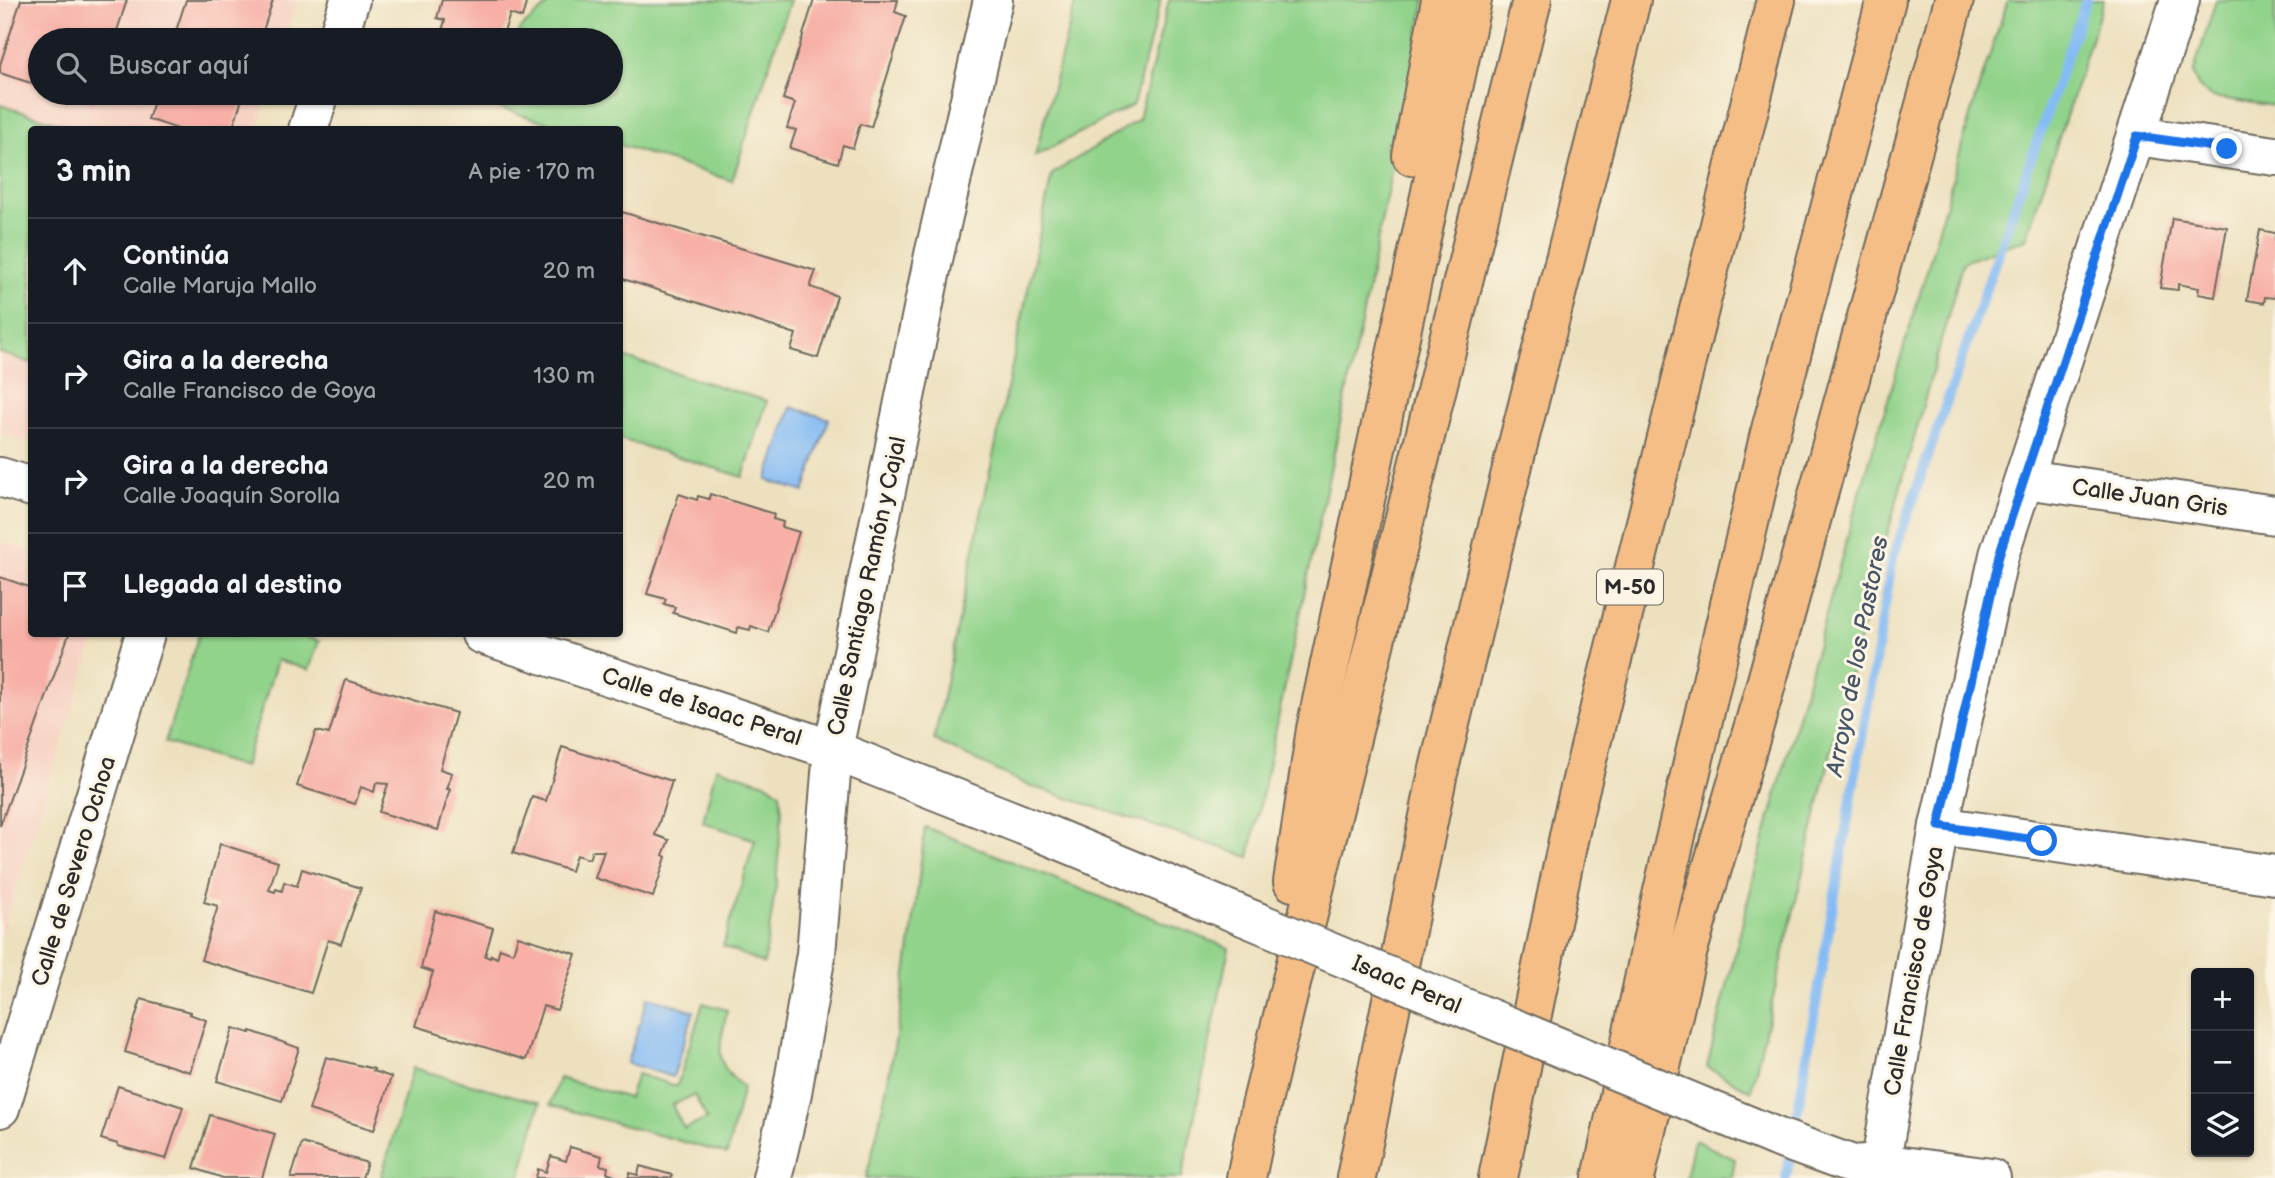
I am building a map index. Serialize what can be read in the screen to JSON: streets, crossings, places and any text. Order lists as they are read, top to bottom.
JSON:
{
  "streets": {
    "highway": ["M-50"],
    "street": [
      "Calle Juan Gris",
      "Calle Santiago Ramón y Cajal",
      "Calle de Isaac Peral",
      "Calle de Severo Ochoa",
      "Calle Francisco de Goya",
      "Isaac Peral"
    ]
  },
  "crossings": [
    ["Calle Juan Gris", "Calle Francisco de Goya"],
    ["Calle Santiago Ramón y Cajal", "Calle de Isaac Peral"],
    ["Calle de Isaac Peral", "Isaac Peral"],
    ["Calle Francisco de Goya", "Isaac Peral"]
  ],
  "water": ["Arroyo de los Pastores"],
  "page": {
    "search": "Buscar aquí",
    "heading": ["3 min", "A pie · 170 m"],
    "list": [
      ["Continúa", "Calle Maruja Mallo", "20 m"],
      ["Gira a la derecha", "Calle Francisco de Goya", "130 m"],
      ["Gira a la derecha", "Calle Joaquín Sorolla", "20 m"],
      "Llegada al destino"
    ],
    "map_buttons": ["+", "−"]
  }
}
